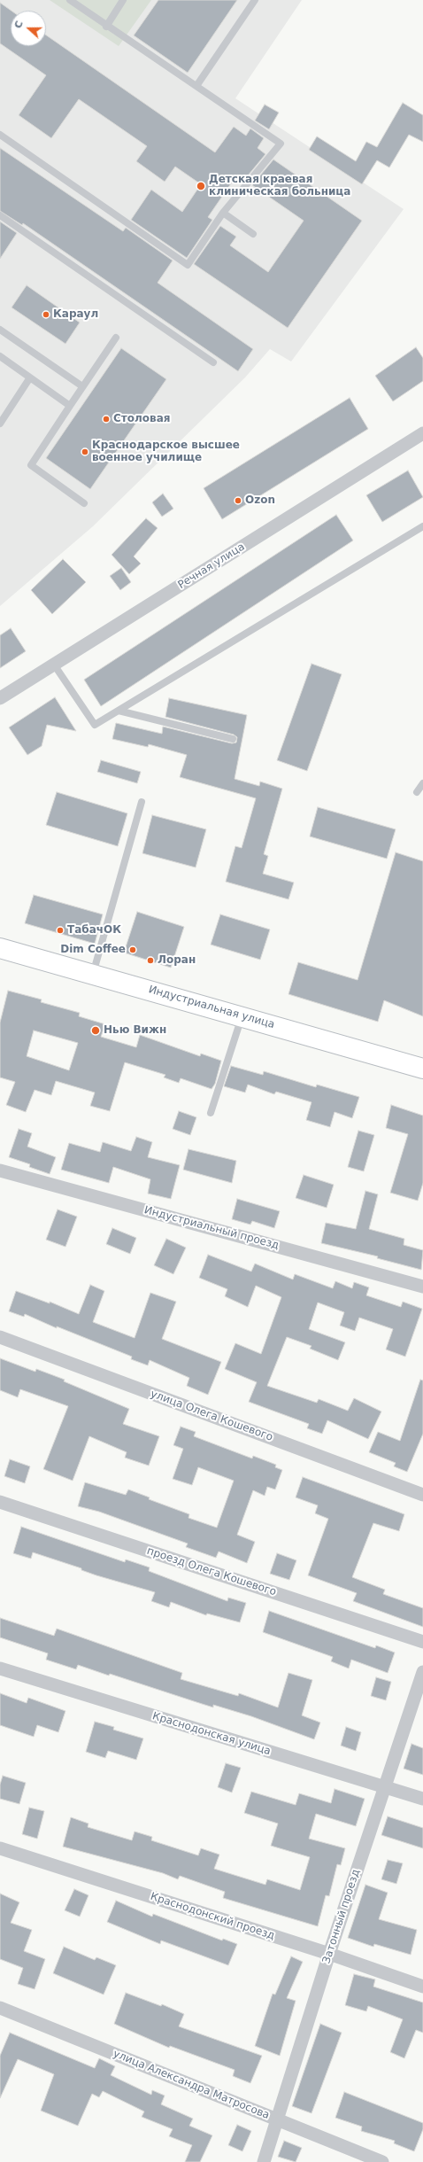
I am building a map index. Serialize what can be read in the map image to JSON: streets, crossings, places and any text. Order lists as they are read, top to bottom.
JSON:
{
  "streets": {
    "main road": ["Индустриальная улица"],
    "street": [
      "Речная улица",
      "Индустриальный проезд",
      "улица Олега Кошевого",
      "проезд Олега Кошевого",
      "Краснодонская улица",
      "Краснодонский проезд",
      "Затонный проезд",
      "улица Александра Матросова"
    ]
  },
  "crossings": [
    ["Краснодонская улица", "Затонный проезд"],
    ["Краснодонский проезд", "Затонный проезд"],
    ["Затонный проезд", "улица Александра Матросова"]
  ],
  "places": [
    "Детская краевая клиническая больница",
    "Караул",
    "Столовая",
    "Краснодарское высшее военное училище",
    "Ozon",
    "ТабачОК",
    "Dim Coffee",
    "Лоран",
    "Нью Вижн"
  ],
  "north": "left"
}
